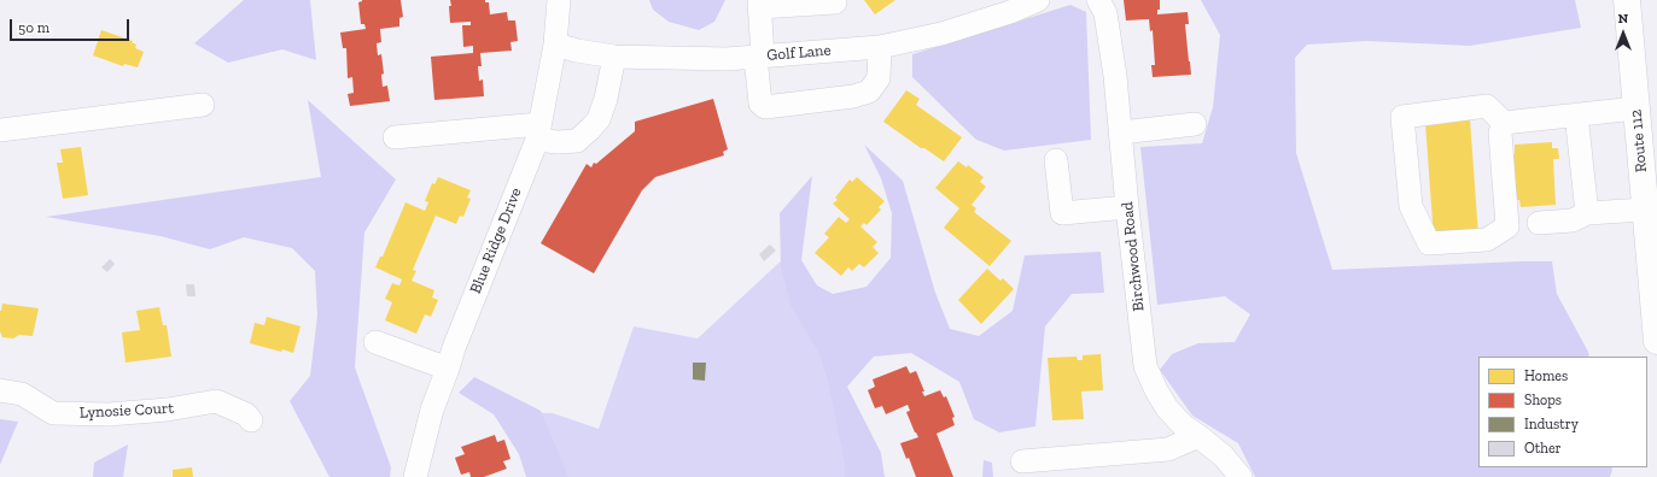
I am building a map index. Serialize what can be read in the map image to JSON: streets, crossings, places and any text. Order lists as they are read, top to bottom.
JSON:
{
  "streets": {
    "main road": ["Route 112"],
    "street": [
      "Golf Lane",
      "Blue Ridge Drive",
      "Birchwood Road",
      "Lynosie Court"
    ]
  },
  "crossings": [
    ["Golf Lane", "Blue Ridge Drive"]
  ],
  "legend": [
    "Homes",
    "Shops",
    "Industry",
    "Other"
  ],
  "scale_bar": "50 m",
  "north": "top"
}
